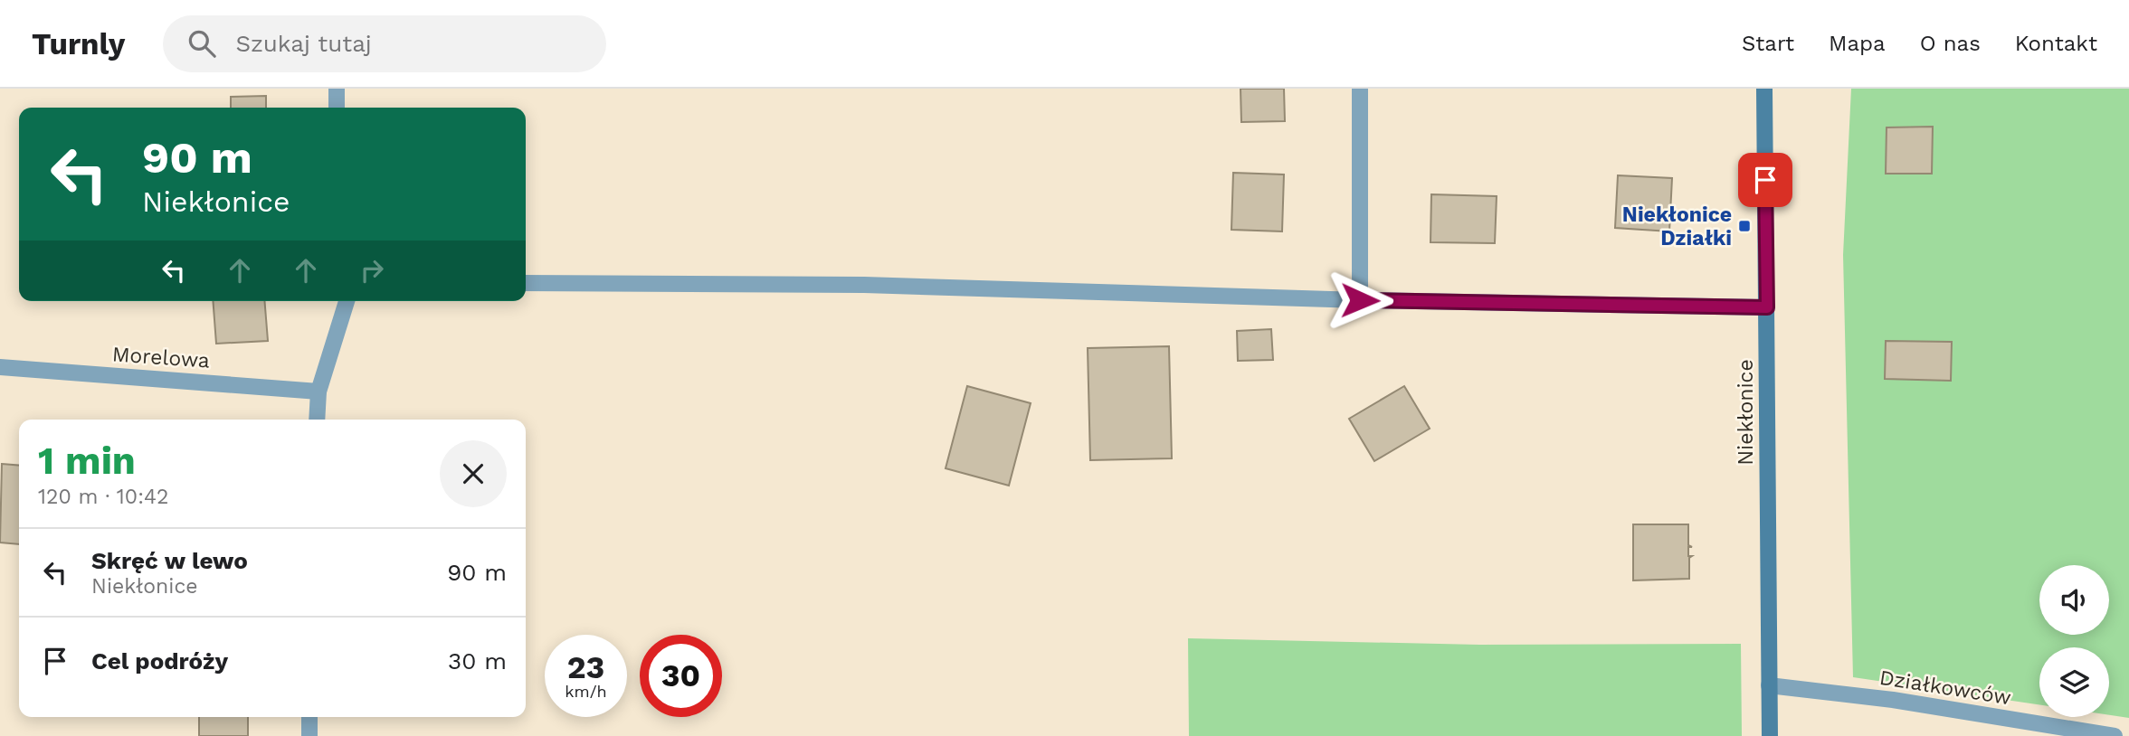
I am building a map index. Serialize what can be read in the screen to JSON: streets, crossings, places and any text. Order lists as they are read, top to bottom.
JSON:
{
  "streets": {
    "street": ["Morelowa", "Niekłonice", "Działkowców"]
  },
  "crossings": [
    ["Niekłonice", "Działkowców"]
  ],
  "places": {
    "transit": ["Niekłonice Działki"]
  },
  "page": {
    "header": "Turnly",
    "search": "Szukaj tutaj",
    "nav": [
      "Start",
      "Mapa",
      "O nas",
      "Kontakt"
    ],
    "turn": ["90 m", "Niekłonice"],
    "heading": ["1 min", "120 m · 10:42"],
    "list": [
      {
        "name": "Skręć w lewo",
        "note": "Niekłonice",
        "value": "90 m"
      },
      {
        "name": "Cel podróży",
        "value": "30 m"
      }
    ],
    "speed": "23 km/h",
    "limit": "30"
  }
}
